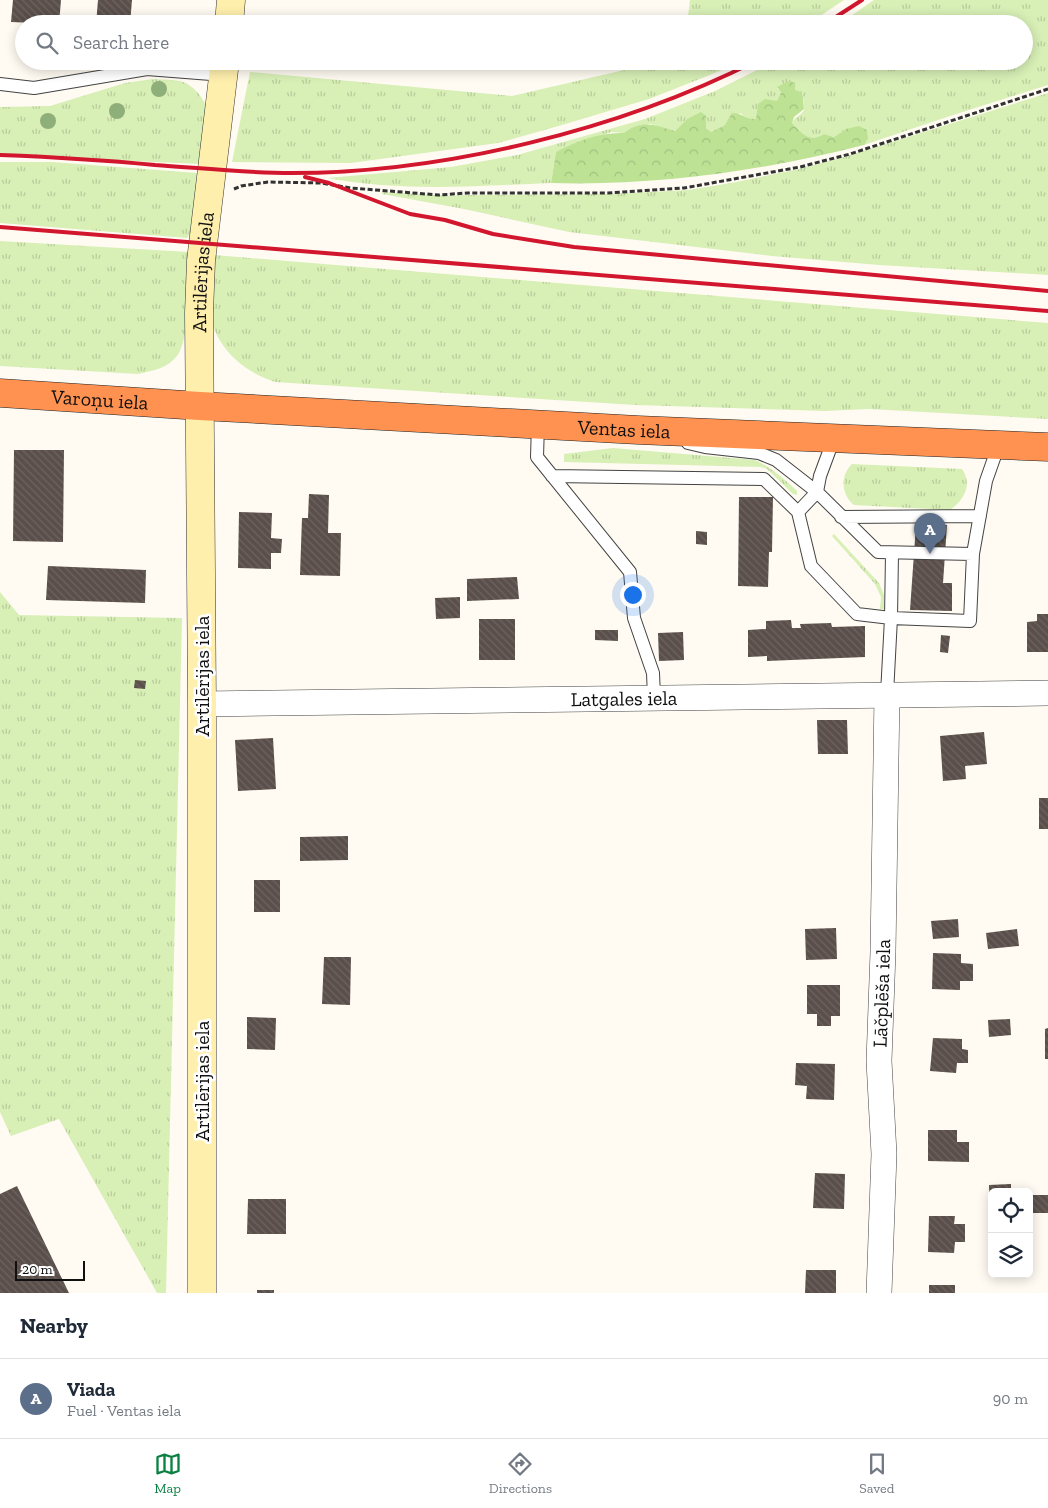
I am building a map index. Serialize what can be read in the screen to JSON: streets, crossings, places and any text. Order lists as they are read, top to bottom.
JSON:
{
  "streets": {
    "highway": ["Varoņu iela", "Ventas iela"],
    "street": ["Artilērijas iela", "Latgales iela", "Lāčplēša iela"]
  },
  "crossings": [
    ["Artilērijas iela", "Varoņu iela"],
    ["Artilērijas iela", "Ventas iela"],
    ["Artilērijas iela", "Latgales iela"],
    ["Varoņu iela", "Ventas iela"],
    ["Latgales iela", "Lāčplēša iela"]
  ],
  "scale_bar": "20 m",
  "page": {
    "search": "Search here",
    "pins": "A",
    "scale": "20 m",
    "heading": "Nearby",
    "list": [
      {
        "mark": "A",
        "name": "Viada",
        "note": "Fuel · Ventas iela",
        "value": "90 m"
      }
    ],
    "nav": ["Map", "Directions", "Saved"]
  }
}
